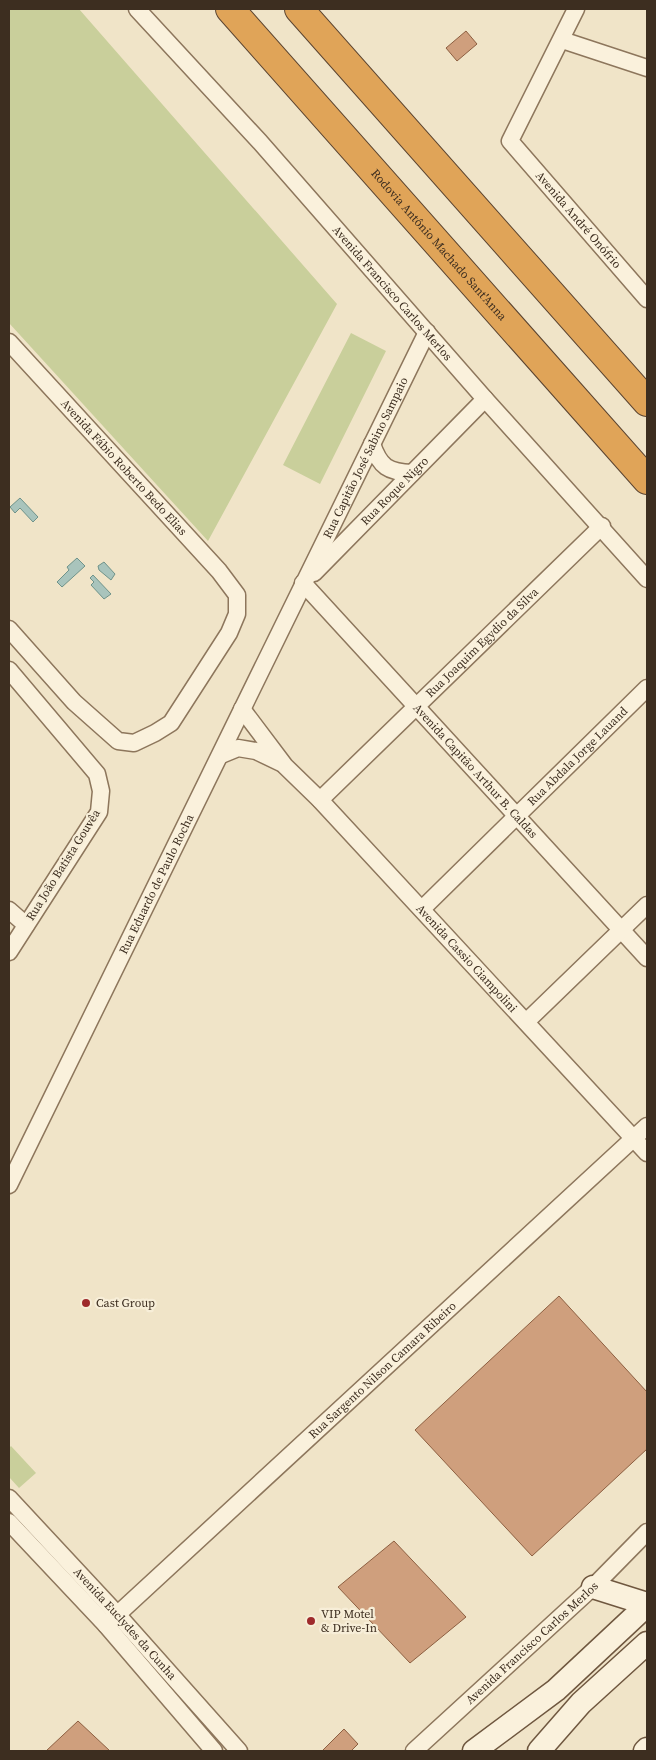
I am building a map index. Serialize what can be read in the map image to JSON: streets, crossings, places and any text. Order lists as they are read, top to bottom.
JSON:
{
  "streets": {
    "highway": ["Rodovia Antônio Machado Sant'Anna"],
    "street": [
      "Avenida André Onófrio",
      "Avenida Francisco Carlos Merlos",
      "Rua Capitão José Sabino Sampaio",
      "Avenida Fábio Roberto Bedo Elias",
      "Rua Roque Nigro",
      "Rua Joaquim Egydio da Silva",
      "Rua Abdala Jorge Lauand",
      "Avenida Capitão Arthur B. Caldas",
      "Rua João Batista Gouvêa",
      "Rua Eduardo de Paulo Rocha",
      "Avenida Cassio Ciampolini",
      "Rua Sargento Nilson Camara Ribeiro",
      "Avenida Euclydes da Cunha"
    ]
  },
  "crossings": [
    ["Avenida Francisco Carlos Merlos", "Rua Capitão José Sabino Sampaio"],
    ["Avenida Francisco Carlos Merlos", "Rua Roque Nigro"],
    ["Avenida Francisco Carlos Merlos", "Rua Joaquim Egydio da Silva"],
    ["Rua Capitão José Sabino Sampaio", "Rua Roque Nigro"],
    ["Rua Capitão José Sabino Sampaio", "Avenida Capitão Arthur B. Caldas"],
    ["Rua Capitão José Sabino Sampaio", "Rua Eduardo de Paulo Rocha"],
    ["Rua Roque Nigro", "Avenida Capitão Arthur B. Caldas"],
    ["Rua Roque Nigro", "Rua Eduardo de Paulo Rocha"],
    ["Rua Joaquim Egydio da Silva", "Avenida Capitão Arthur B. Caldas"],
    ["Rua Joaquim Egydio da Silva", "Avenida Cassio Ciampolini"],
    ["Rua Abdala Jorge Lauand", "Avenida Capitão Arthur B. Caldas"],
    ["Rua Abdala Jorge Lauand", "Avenida Cassio Ciampolini"],
    ["Avenida Capitão Arthur B. Caldas", "Rua Eduardo de Paulo Rocha"],
    ["Avenida Cassio Ciampolini", "Rua Sargento Nilson Camara Ribeiro"],
    ["Rua Sargento Nilson Camara Ribeiro", "Avenida Euclydes da Cunha"]
  ],
  "places": ["Cast Group", "VIP Motel & Drive-In"]
}
